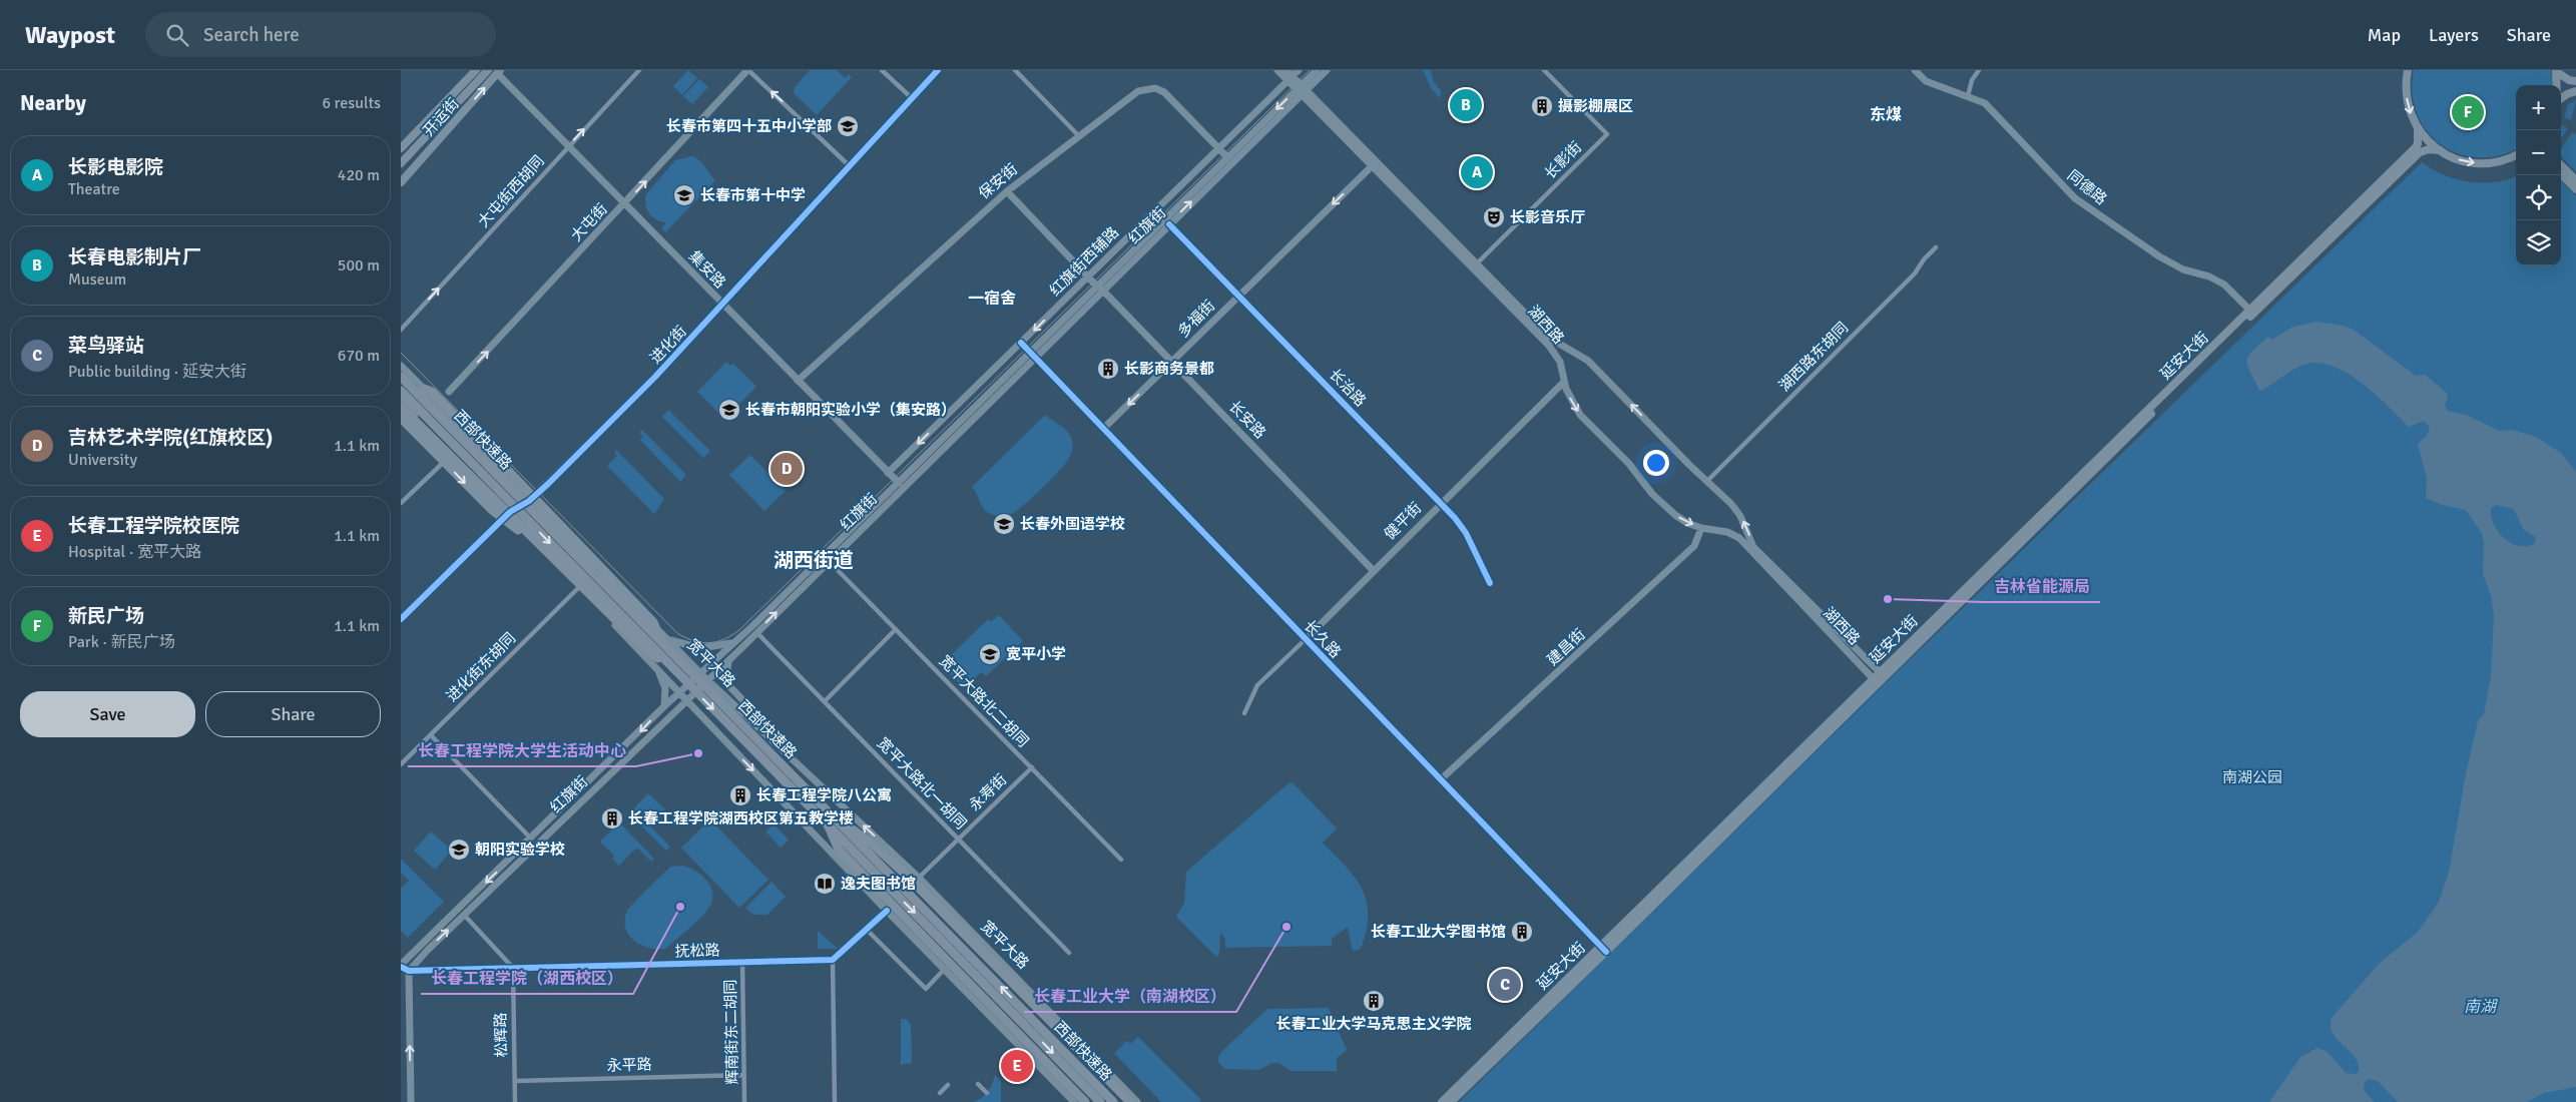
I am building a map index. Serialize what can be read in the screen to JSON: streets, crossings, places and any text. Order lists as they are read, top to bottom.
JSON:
{
  "streets": {
    "highway": ["西部快速路"],
    "main road": ["开运街", "延安大街"],
    "street": [
      "长影街",
      "保安街",
      "同德路",
      "大屯街西胡同",
      "大屯街",
      "红旗街",
      "红旗街西辅路",
      "集安路",
      "多福街",
      "湖西路",
      "进化街",
      "湖西路东胡同",
      "长治路",
      "长安路",
      "健平街",
      "长久路",
      "建昌街",
      "宽平大路",
      "进化街东胡同",
      "宽平大路北二胡同",
      "宽平大路北一胡同",
      "永寿街",
      "抚松路",
      "辉南街东二胡同",
      "松辉路",
      "永平路"
    ]
  },
  "crossings": [
    ["开运街", "集安路"],
    ["长影街", "湖西路"],
    ["保安街", "红旗街"],
    ["保安街", "红旗街西辅路"],
    ["保安街", "集安路"],
    ["保安街", "长安路"],
    ["同德路", "延安大街"],
    ["大屯街西胡同", "集安路"],
    ["大屯街", "集安路"],
    ["红旗街", "集安路"],
    ["红旗街", "湖西路"],
    ["红旗街", "长治路"],
    ["红旗街", "长安路"],
    ["红旗街", "长久路"],
    ["红旗街", "宽平大路"],
    ["红旗街", "宽平大路北二胡同"],
    ["红旗街", "宽平大路北一胡同"],
    ["红旗街", "抚松路"],
    ["红旗街西辅路", "集安路"],
    ["红旗街西辅路", "湖西路"],
    ["红旗街西辅路", "长安路"],
    ["红旗街西辅路", "长久路"],
    ["集安路", "进化街"],
    ["多福街", "湖西路"],
    ["多福街", "长治路"],
    ["多福街", "长安路"],
    ["多福街", "长久路"],
    ["湖西路", "延安大街"],
    ["湖西路", "湖西路东胡同"],
    ["湖西路", "健平街"],
    ["湖西路", "建昌街"],
    ["进化街", "宽平大路"],
    ["延安大街", "长久路"],
    ["长治路", "健平街"],
    ["长安路", "健平街"],
    ["西部快速路", "宽平大路"],
    ["健平街", "长久路"],
    ["长久路", "建昌街"],
    ["宽平大路", "永寿街"],
    ["宽平大路北二胡同", "永寿街"],
    ["宽平大路北一胡同", "永寿街"],
    ["抚松路", "辉南街东二胡同"],
    ["抚松路", "松辉路"],
    ["辉南街东二胡同", "永平路"],
    ["松辉路", "永平路"]
  ],
  "one_way": [
    "大屯街西胡同",
    "大屯街",
    "红旗街西辅路",
    "多福街"
  ],
  "districts": ["东煤", "一宿舍", "湖西街道"],
  "water": ["南湖"],
  "parks": ["南湖公园"],
  "places": {
    "building": [
      "摄影棚展区",
      "长影商务景都",
      "长春工程学院八公寓",
      "长春工程学院湖西校区第五教学楼",
      "长春工业大学图书馆",
      "长春工业大学马克思主义学院"
    ],
    "school or university": [
      "长春市第四十五中小学部",
      "长春市第十中学",
      "长春市朝阳实验小学（集安路）",
      "长春外国语学校",
      "宽平小学",
      "朝阳实验学校"
    ],
    "theatre": ["长影音乐厅"],
    "other": [
      "吉林省能源局",
      "长春工程学院大学生活动中心",
      "长春工程学院（湖西校区）",
      "长春工业大学（南湖校区）"
    ],
    "library": ["逸夫图书馆"]
  },
  "page": {
    "header": "Waypost",
    "search": "Search here",
    "nav": ["Map", "Layers", "Share"],
    "heading": ["Nearby", "6 results"],
    "map_buttons": ["+", "−"],
    "pins": [
      "B",
      "F",
      "A",
      "D",
      "C",
      "E"
    ],
    "list": [
      {
        "mark": "A",
        "name": "长影电影院",
        "note": "Theatre",
        "value": "420 m"
      },
      {
        "mark": "B",
        "name": "长春电影制片厂",
        "note": "Museum",
        "value": "500 m"
      },
      {
        "mark": "C",
        "name": "菜鸟驿站",
        "note": "Public building · 延安大街",
        "value": "670 m"
      },
      {
        "mark": "D",
        "name": "吉林艺术学院(红旗校区)",
        "note": "University",
        "value": "1.1 km"
      },
      {
        "mark": "E",
        "name": "长春工程学院校医院",
        "note": "Hospital · 宽平大路",
        "value": "1.1 km"
      },
      {
        "mark": "F",
        "name": "新民广场",
        "note": "Park · 新民广场",
        "value": "1.1 km"
      }
    ],
    "buttons": ["Save", "Share"]
  }
}
